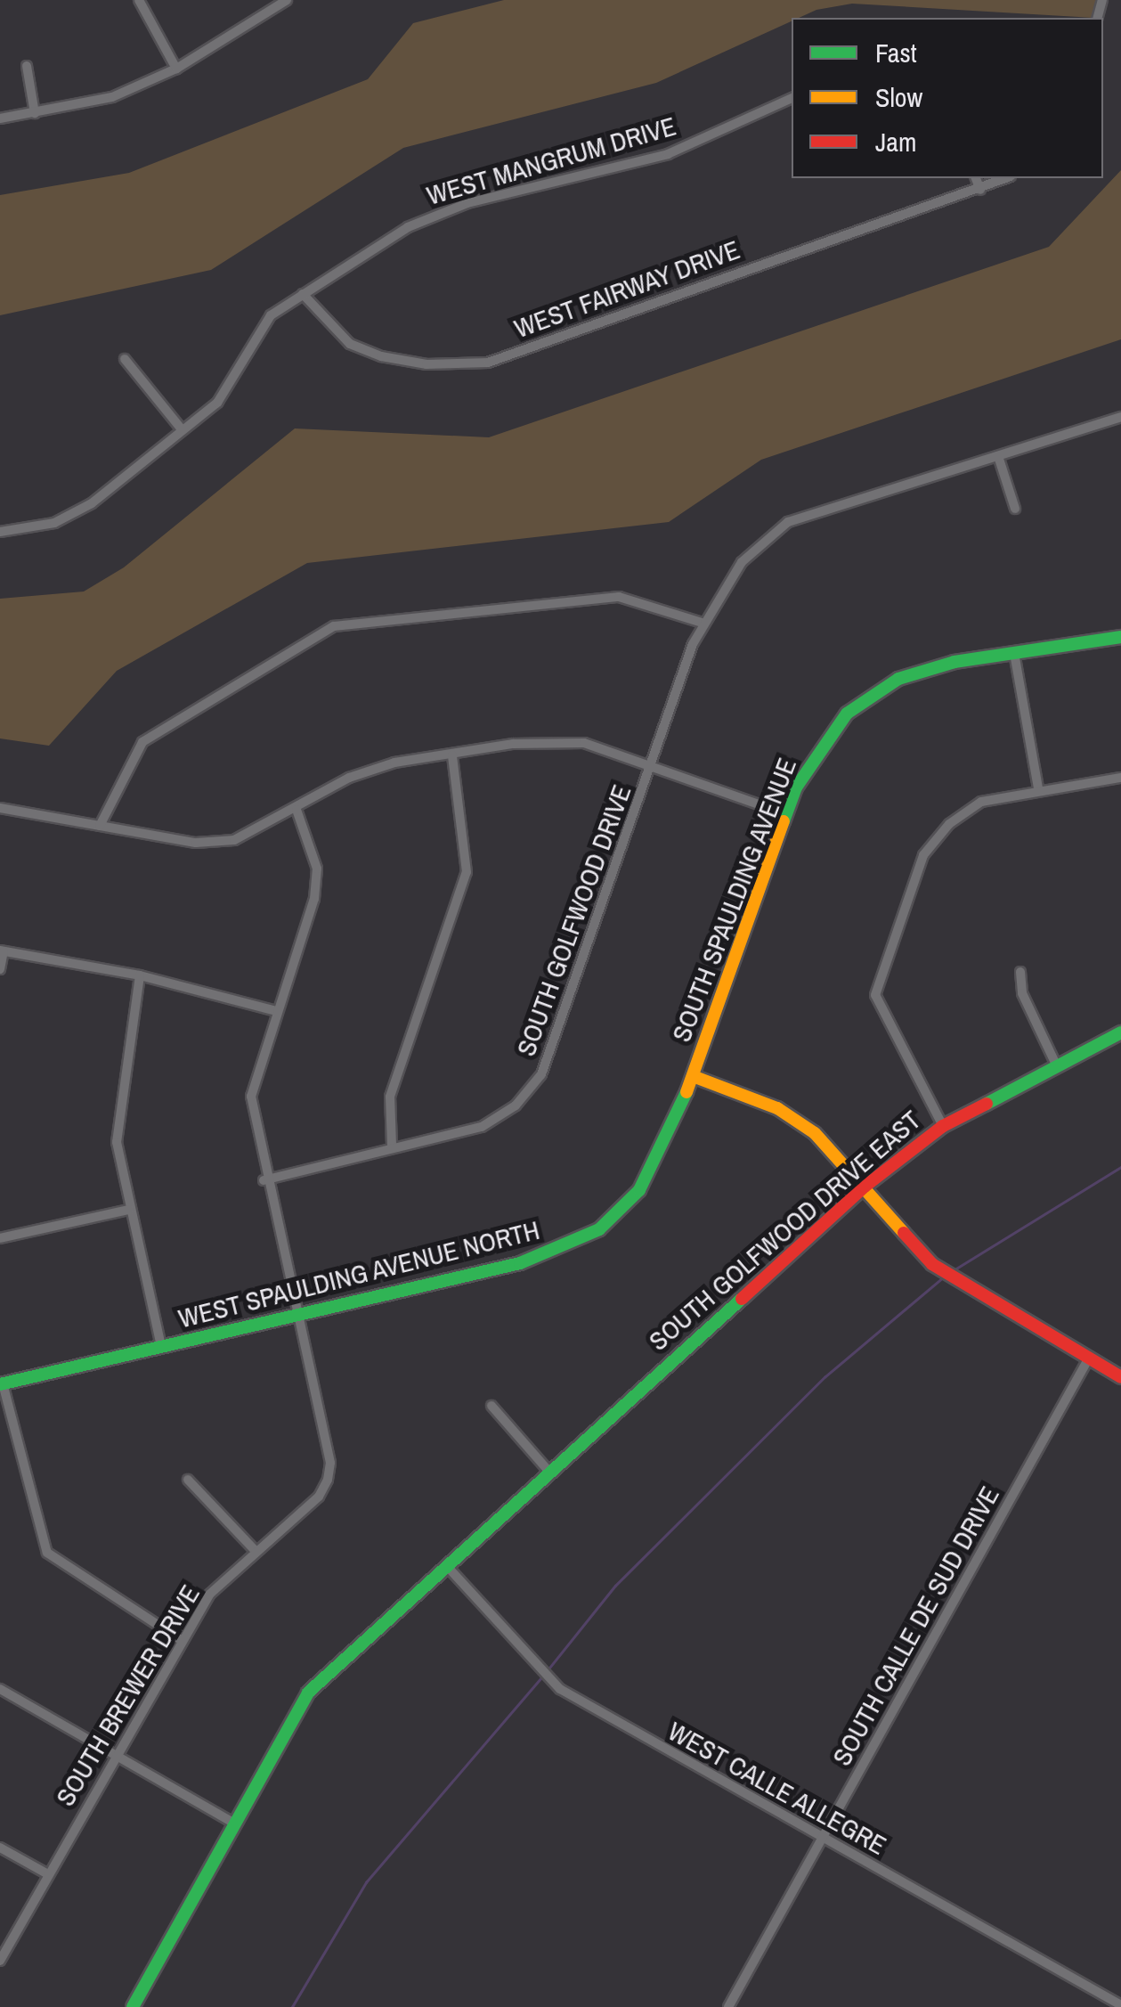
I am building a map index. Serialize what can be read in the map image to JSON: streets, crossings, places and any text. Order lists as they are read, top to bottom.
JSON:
{
  "streets": {
    "street": [
      "WEST MANGRUM DRIVE",
      "WEST FAIRWAY DRIVE",
      "SOUTH SPAULDING AVENUE",
      "SOUTH GOLFWOOD DRIVE",
      "SOUTH GOLFWOOD DRIVE EAST",
      "WEST SPAULDING AVENUE NORTH",
      "SOUTH CALLE DE SUD DRIVE",
      "SOUTH BREWER DRIVE",
      "WEST CALLE ALLEGRE"
    ]
  },
  "crossings": [
    ["WEST MANGRUM DRIVE", "WEST FAIRWAY DRIVE"],
    ["SOUTH SPAULDING AVENUE", "WEST SPAULDING AVENUE NORTH"],
    ["SOUTH GOLFWOOD DRIVE", "SOUTH BREWER DRIVE"],
    ["SOUTH GOLFWOOD DRIVE EAST", "WEST CALLE ALLEGRE"],
    ["WEST SPAULDING AVENUE NORTH", "SOUTH BREWER DRIVE"],
    ["SOUTH CALLE DE SUD DRIVE", "WEST CALLE ALLEGRE"]
  ],
  "legend": ["Fast", "Slow", "Jam"]
}
